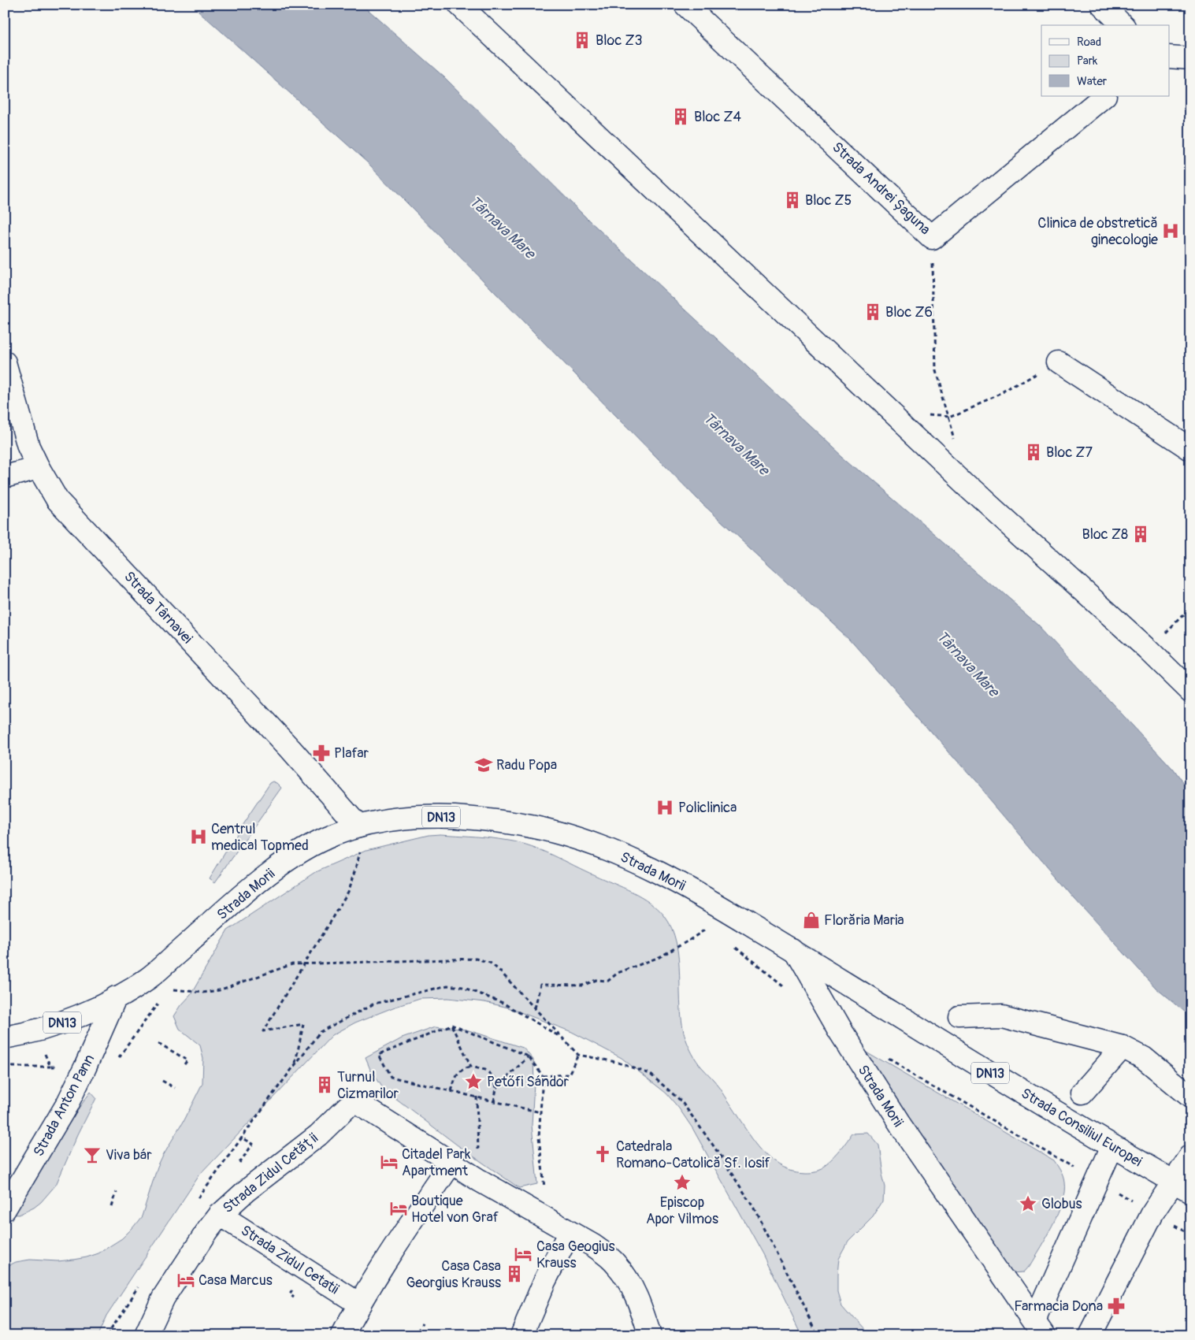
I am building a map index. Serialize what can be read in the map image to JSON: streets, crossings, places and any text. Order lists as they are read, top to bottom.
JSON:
{
  "streets": {
    "main road": [
      "Strada Andrei Șaguna",
      "Strada Târnavei",
      "DN13",
      "Strada Morii",
      "Strada Anton Pann",
      "Strada Consiliul Europei",
      "Strada Zidul Cetății",
      "Strada Zidul Cetatii"
    ]
  },
  "crossings": [
    ["Strada Târnavei", "Strada Morii"],
    ["DN13", "Strada Morii"],
    ["DN13", "Strada Anton Pann"],
    ["Strada Morii", "Strada Anton Pann"],
    ["Strada Morii", "Strada Consiliul Europei"],
    ["Strada Zidul Cetății", "Strada Zidul Cetatii"]
  ],
  "water": ["Târnava Mare"],
  "places": {
    "building": [
      "Bloc Z3",
      "Bloc Z4",
      "Bloc Z5",
      "Bloc Z6",
      "Bloc Z7",
      "Bloc Z8",
      "Turnul Cizmarilor",
      "Casa Casa Georgius Krauss"
    ],
    "hospital": ["Clinica de obstretică ginecologie", "Policlinica", "Centrul medical Topmed"],
    "pharmacy": ["Plafar", "Farmacia Dona"],
    "school or university": ["Radu Popa"],
    "shop": ["Florăria Maria"],
    "place": ["Petőfi Sándor", "Episcop Apor Vilmos", "Globus"],
    "church": ["Catedrala Romano-Catolică Sf. Iosif"],
    "bar": ["Viva bár"],
    "hotel": [
      "Citadel Park Apartment",
      "Boutique Hotel von Graf",
      "Casa Geogius Krauss",
      "Casa Marcus"
    ]
  },
  "legend": ["Road", "Park", "Water"]
}
